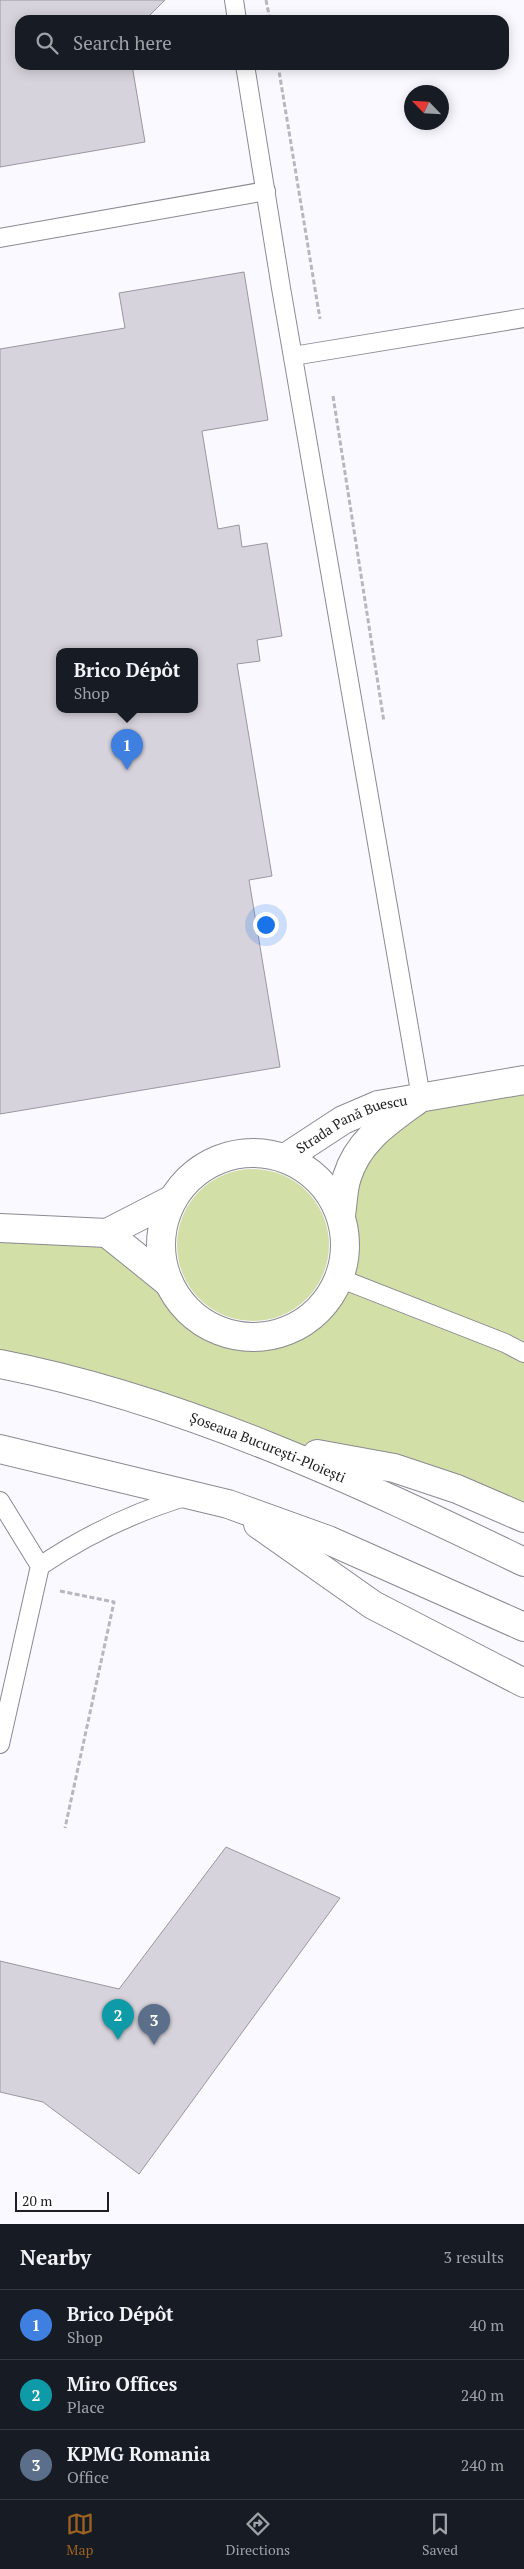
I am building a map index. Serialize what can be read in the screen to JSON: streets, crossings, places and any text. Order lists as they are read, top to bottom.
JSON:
{
  "streets": {
    "main road": ["Strada Pană Buescu", "Șoseaua București-Ploiești"]
  },
  "scale_bar": "20 m",
  "north": "top left",
  "page": {
    "search": "Search here",
    "popup": ["Brico Dépôt", "Shop"],
    "pins": ["1", "2", "3"],
    "scale": "20 m",
    "heading": ["Nearby", "3 results"],
    "list": [
      {
        "mark": "1",
        "name": "Brico Dépôt",
        "note": "Shop",
        "value": "40 m"
      },
      {
        "mark": "2",
        "name": "Miro Offices",
        "note": "Place",
        "value": "240 m"
      },
      {
        "mark": "3",
        "name": "KPMG Romania",
        "note": "Office",
        "value": "240 m"
      }
    ],
    "nav": ["Map", "Directions", "Saved"]
  }
}
